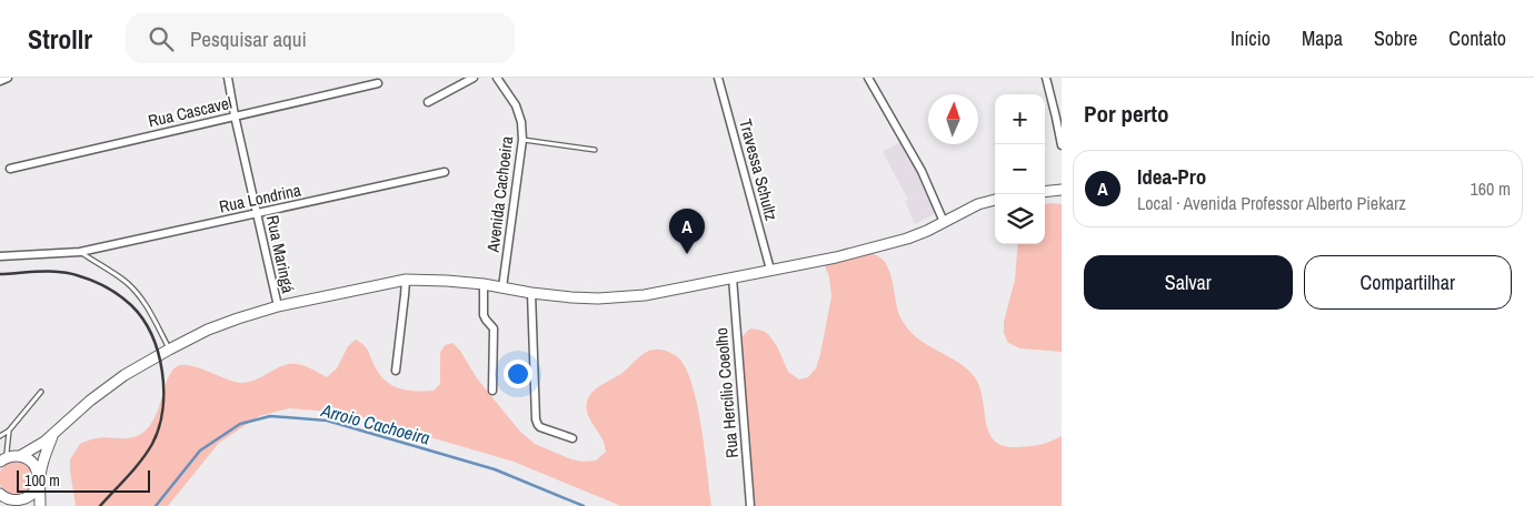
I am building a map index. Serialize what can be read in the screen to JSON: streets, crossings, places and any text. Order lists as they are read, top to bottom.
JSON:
{
  "streets": {
    "street": [
      "Rua Cascavel",
      "Travessa Schultz",
      "Avenida Cachoeira",
      "Rua Londrina",
      "Rua Maringá",
      "Rua Hercílio Coeolho"
    ]
  },
  "crossings": [
    ["Rua Cascavel", "Rua Maringá"],
    ["Rua Londrina", "Rua Maringá"]
  ],
  "water": ["Arroio Cachoeira"],
  "scale_bar": "100 m",
  "north": "top",
  "page": {
    "header": "Strollr",
    "search": "Pesquisar aqui",
    "nav": [
      "Início",
      "Mapa",
      "Sobre",
      "Contato"
    ],
    "heading": "Por perto",
    "map_buttons": ["+", "−"],
    "list": [
      {
        "mark": "A",
        "name": "Idea-Pro",
        "note": "Local · Avenida Professor Alberto Piekarz",
        "value": "160 m"
      }
    ],
    "pins": "A",
    "buttons": ["Salvar", "Compartilhar"],
    "scale": "100 m"
  }
}
